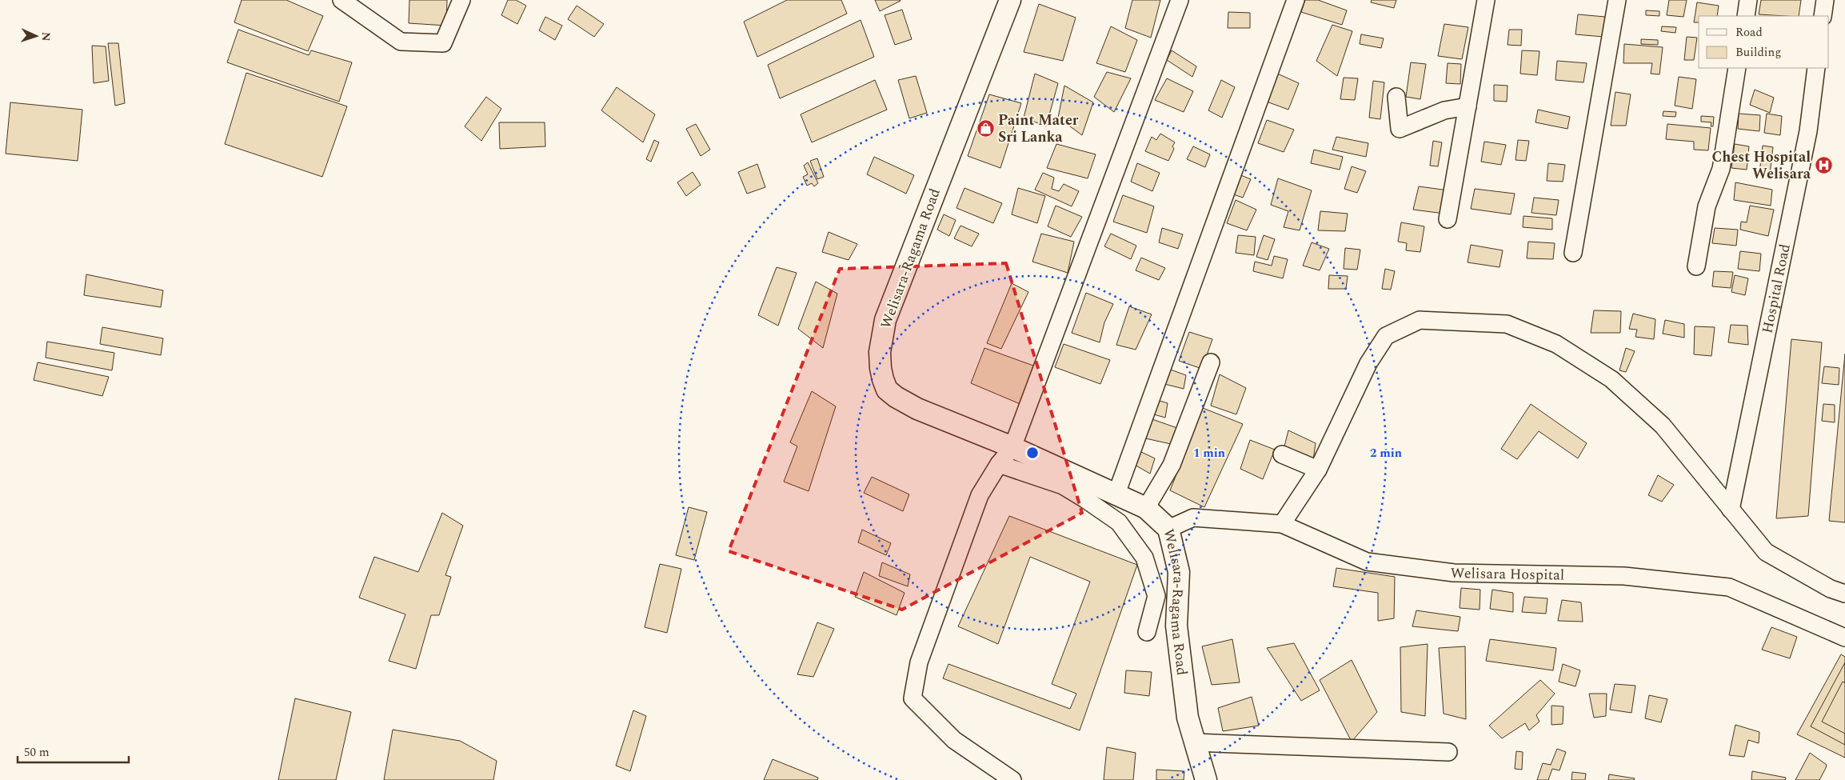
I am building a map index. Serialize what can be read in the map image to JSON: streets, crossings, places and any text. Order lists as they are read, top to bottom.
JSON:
{
  "streets": {
    "main road": ["Welisara-Ragama Road"],
    "street": ["Hospital Road", "Welisara Hospital"]
  },
  "crossings": [
    ["Welisara-Ragama Road", "Welisara Hospital"]
  ],
  "places": {
    "shop": ["Paint Mater Sri Lanka"],
    "hospital": ["Chest Hospital Welisara"]
  },
  "legend": ["Road", "Building"],
  "scale_bar": "50 m",
  "north": "right",
  "rings": ["1 min", "2 min"]
}
